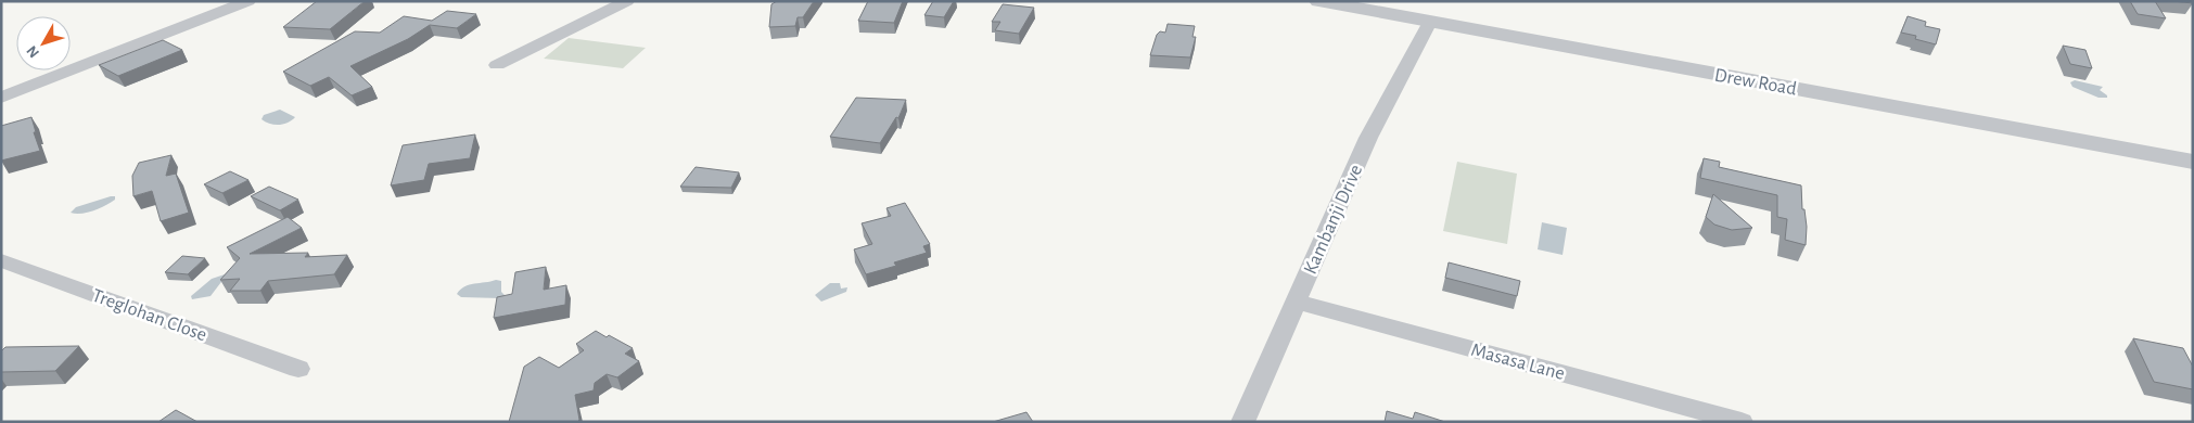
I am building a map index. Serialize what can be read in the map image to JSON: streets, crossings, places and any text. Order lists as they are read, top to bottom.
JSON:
{
  "streets": {
    "street": [
      "Drew Road",
      "Kambanji Drive",
      "Treglohan Close",
      "Masasa Lane"
    ]
  },
  "crossings": [
    ["Drew Road", "Kambanji Drive"],
    ["Kambanji Drive", "Masasa Lane"]
  ],
  "north": "bottom left"
}
